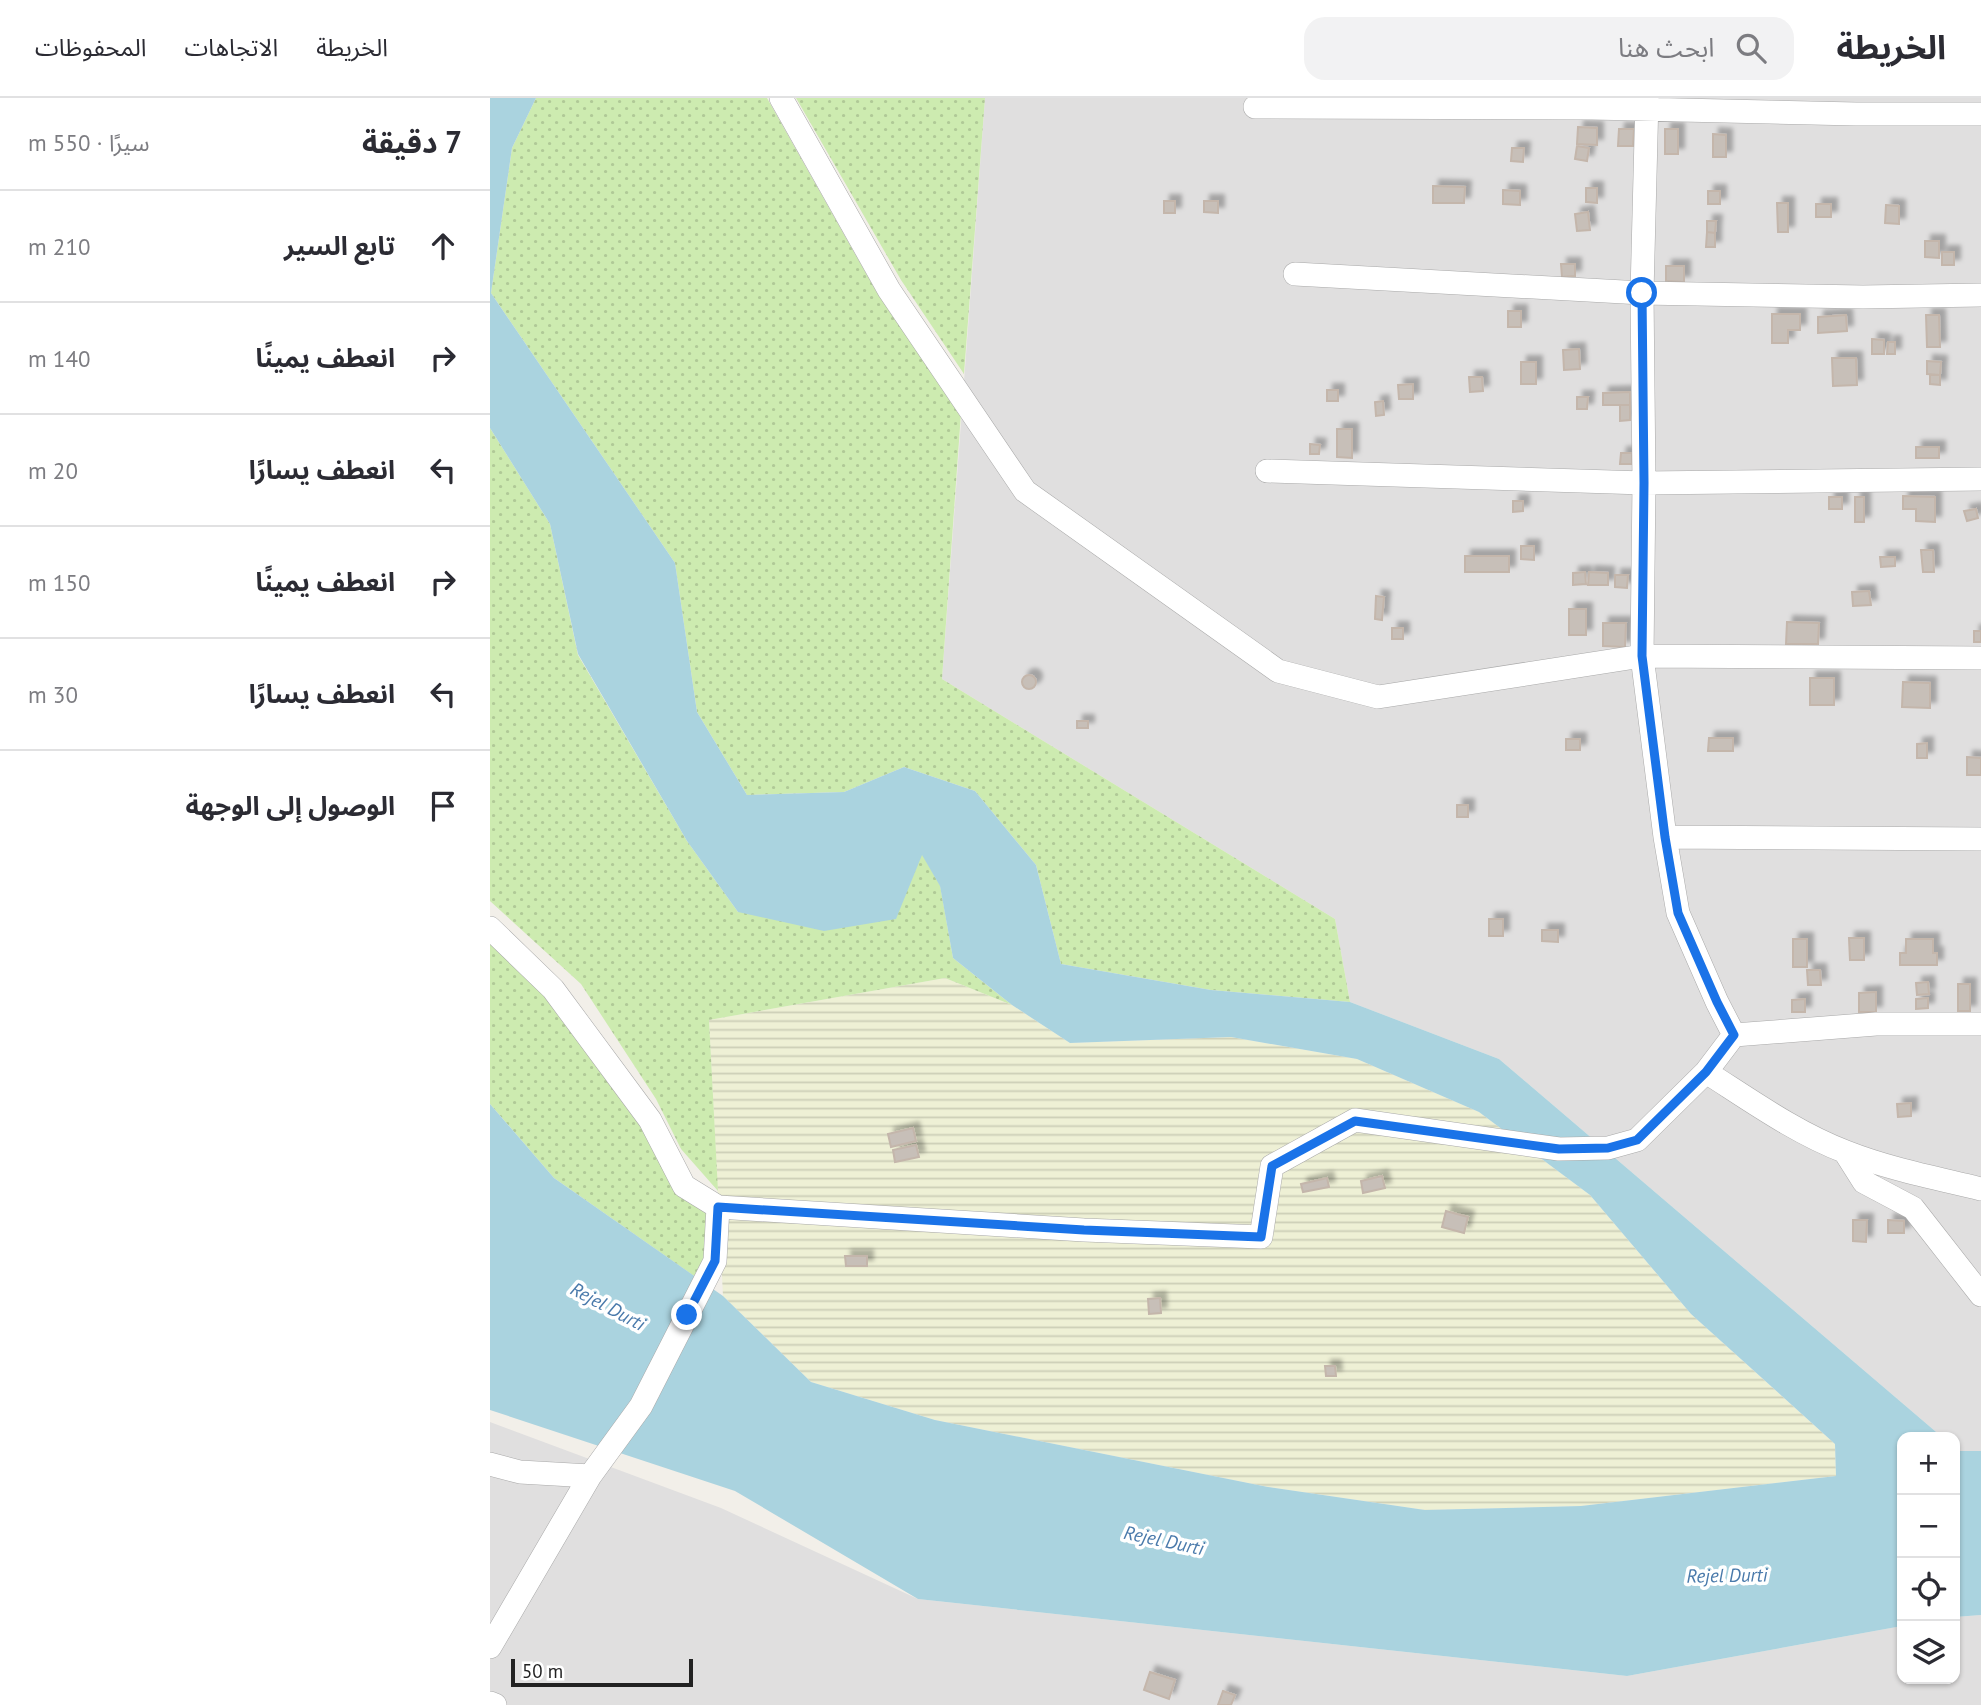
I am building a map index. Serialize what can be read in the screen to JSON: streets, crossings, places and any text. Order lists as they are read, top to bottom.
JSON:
{
  "water": ["Rejel Durti"],
  "scale_bar": "50 m",
  "page": {
    "header": "الخريطة",
    "search": "ابحث هنا",
    "nav": ["الخريطة", "الاتجاهات", "المحفوظات"],
    "heading": ["7 دقيقة", "سيرًا · 550 m"],
    "list": [
      ["تابع السير", "210 m"],
      ["انعطف يمينًا", "140 m"],
      ["انعطف يسارًا", "20 m"],
      ["انعطف يمينًا", "150 m"],
      ["انعطف يسارًا", "30 m"],
      "الوصول إلى الوجهة"
    ],
    "map_buttons": ["+", "−"],
    "scale": "50 m"
  }
}
